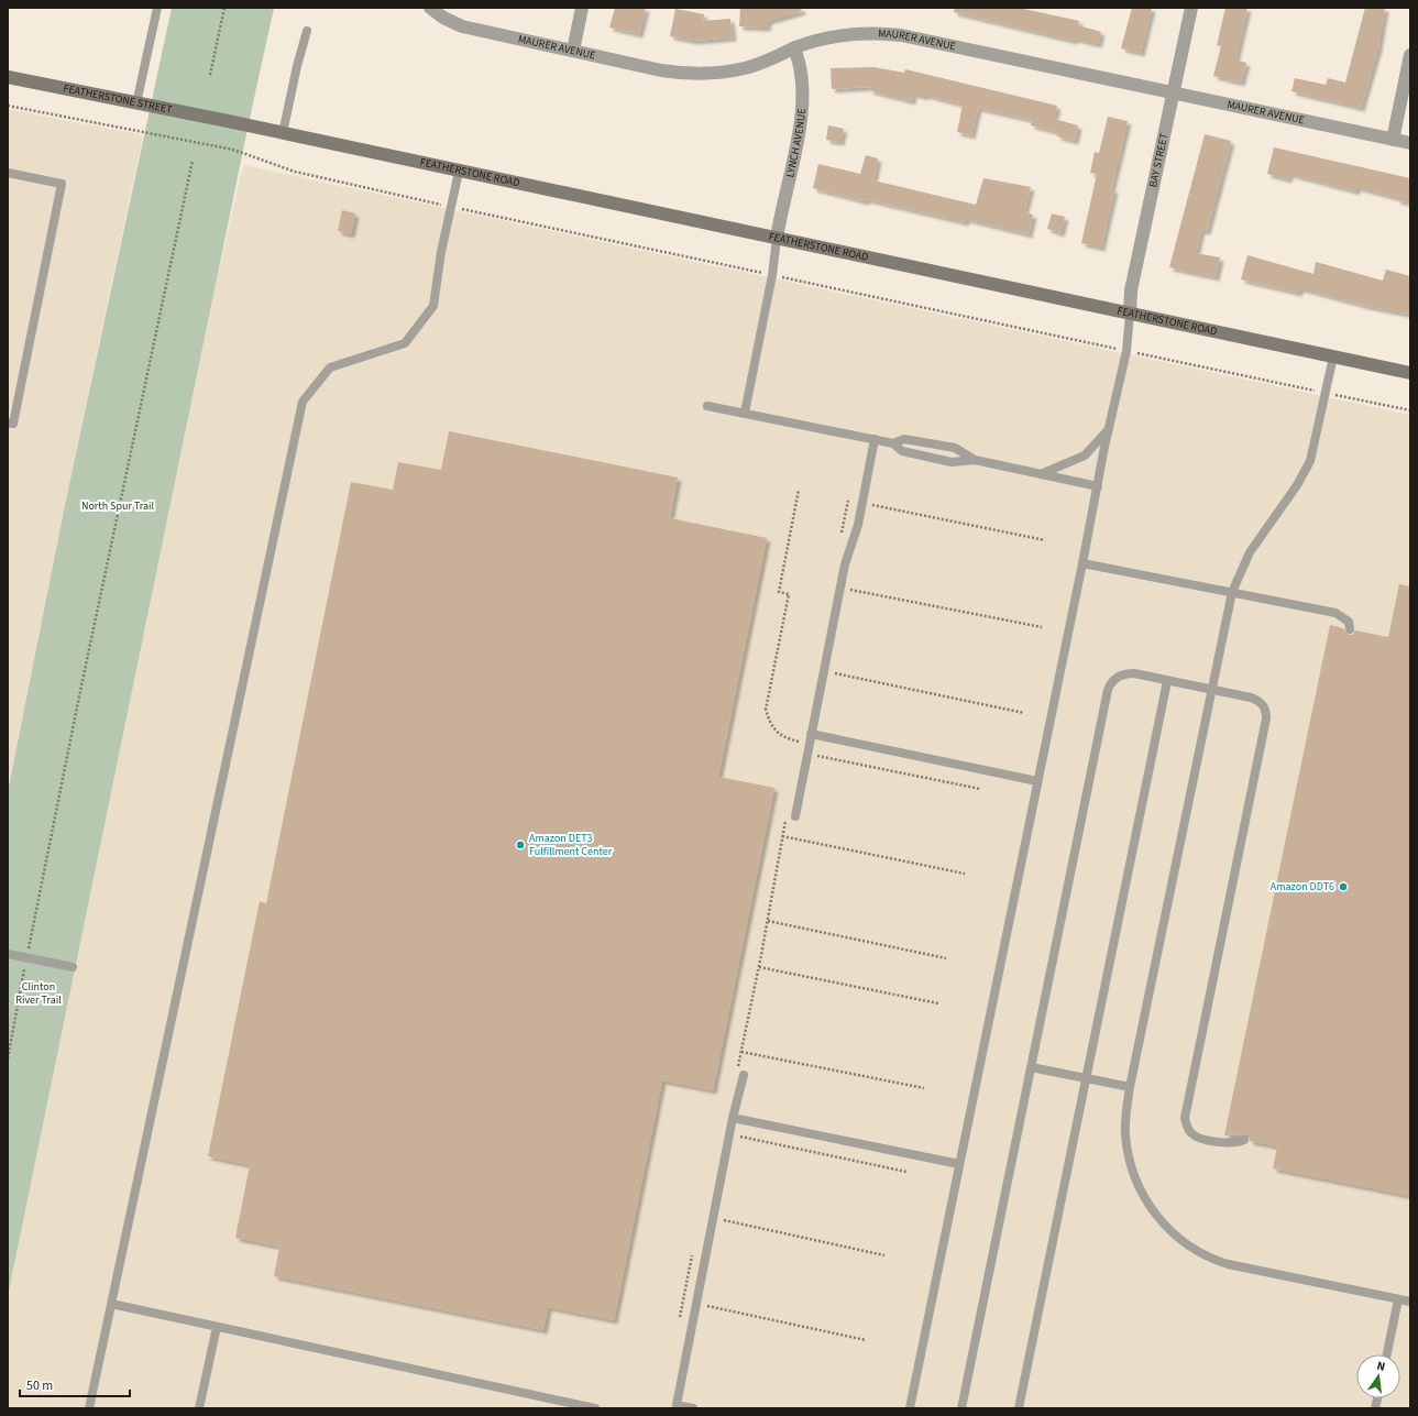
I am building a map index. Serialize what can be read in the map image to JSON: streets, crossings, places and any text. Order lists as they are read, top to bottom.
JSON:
{
  "streets": {
    "street": [
      "MAURER AVENUE",
      "FEATHERSTONE STREET",
      "LYNCH AVENUE",
      "BAY STREET",
      "FEATHERSTONE ROAD"
    ]
  },
  "crossings": [
    ["MAURER AVENUE", "LYNCH AVENUE"],
    ["MAURER AVENUE", "BAY STREET"],
    ["FEATHERSTONE STREET", "FEATHERSTONE ROAD"],
    ["LYNCH AVENUE", "FEATHERSTONE ROAD"],
    ["BAY STREET", "FEATHERSTONE ROAD"]
  ],
  "parks": ["North Spur Trail", "Clinton River Trail"],
  "places": ["Amazon DET3 Fulfillment Center", "Amazon DDT6"],
  "scale_bar": "50 m",
  "north": "top"
}
